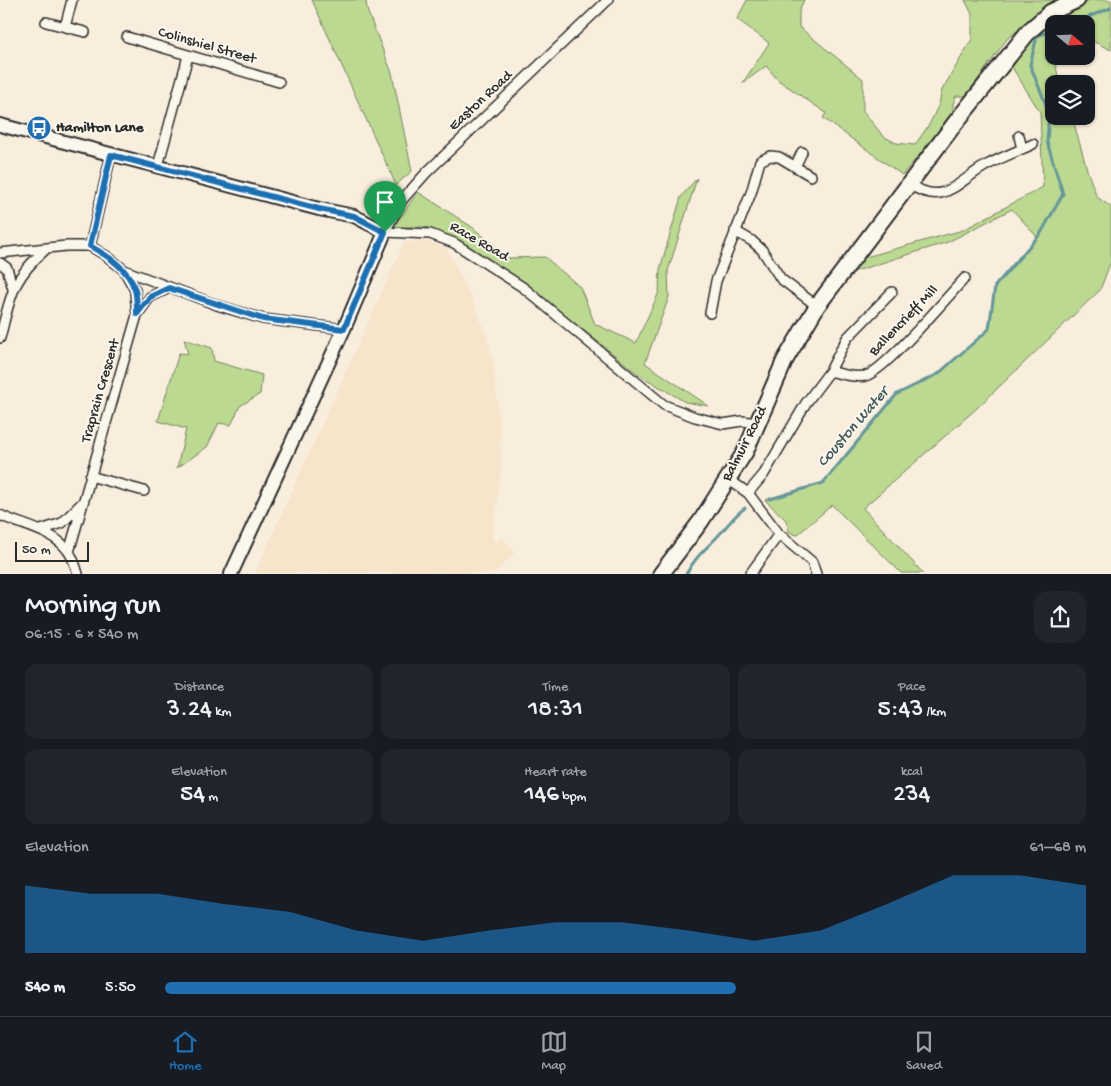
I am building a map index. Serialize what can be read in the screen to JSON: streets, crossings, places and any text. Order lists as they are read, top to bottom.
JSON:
{
  "streets": {
    "main road": ["Balmuir Road"],
    "street": [
      "Colinshiel Street",
      "Easton Road",
      "Race Road",
      "Ballencrieff Mill",
      "Traprain Crescent"
    ]
  },
  "crossings": [
    ["Easton Road", "Race Road"],
    ["Race Road", "Balmuir Road"]
  ],
  "water": ["Couston Water"],
  "places": {
    "bus stop": ["Hamilton Lane"]
  },
  "scale_bar": "50 m",
  "north": "right",
  "page": {
    "scale": "50 m",
    "heading": ["Morning run", "06:15 · 6 × 540 m"],
    "stats": [
      ["Distance", "3.24 km"],
      ["Time", "18:31"],
      ["Pace", "5:43 /km"],
      ["Elevation", "54 m"],
      ["Heart rate", "146 bpm"],
      ["kcal", "234"]
    ],
    "chart": ["Elevation", "61–68 m"],
    "list": [
      {
        "name": "540 m",
        "note": "5:50"
      }
    ],
    "tabs": ["Home", "Map", "Saved"]
  }
}
